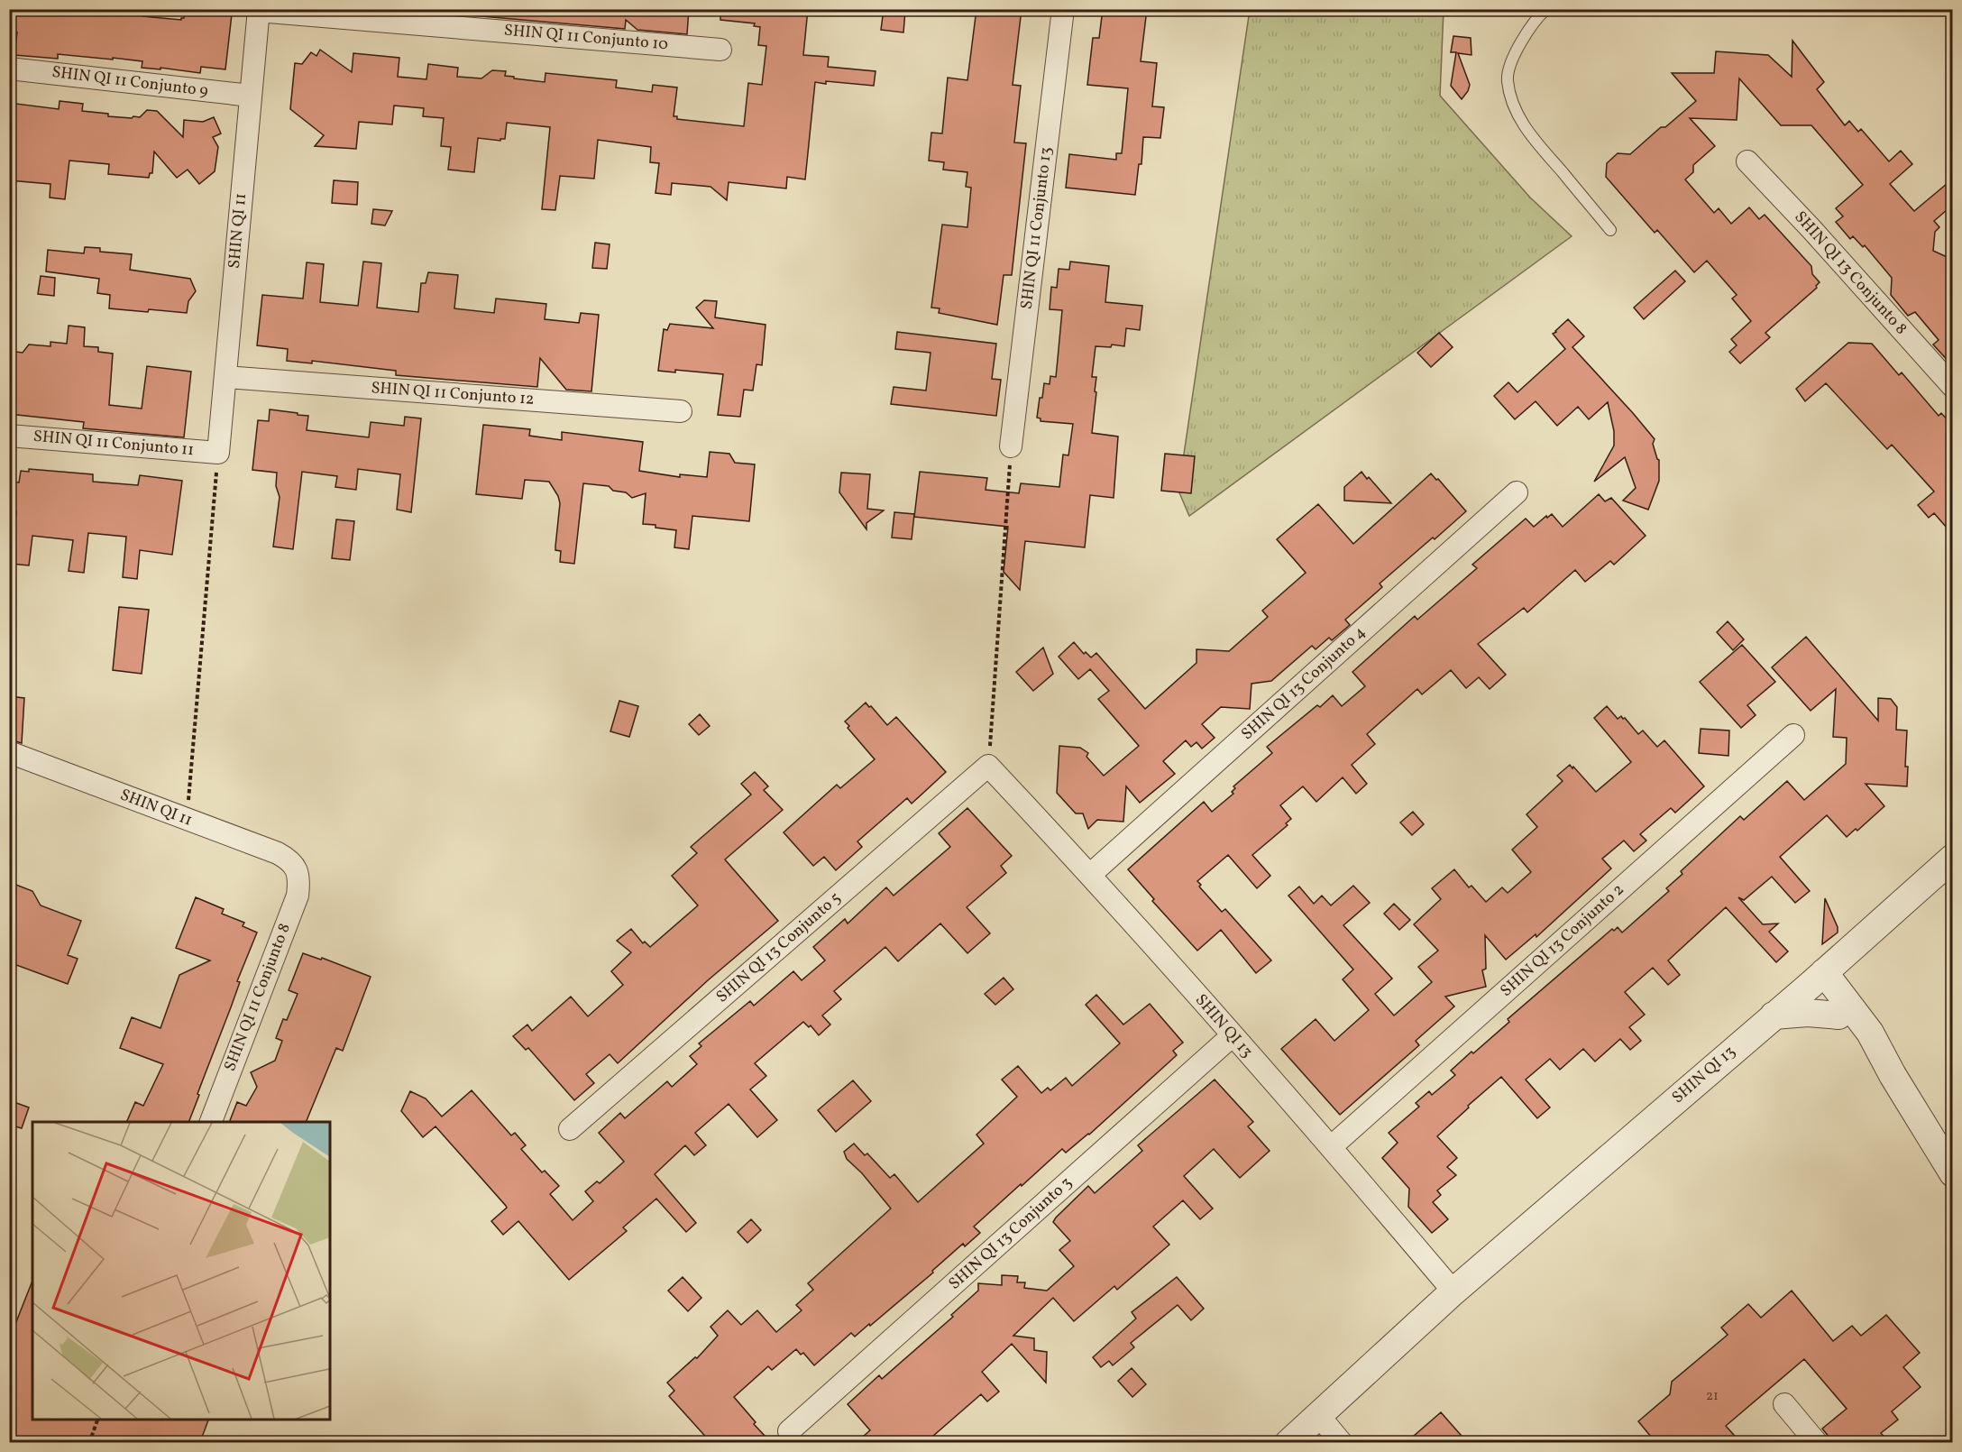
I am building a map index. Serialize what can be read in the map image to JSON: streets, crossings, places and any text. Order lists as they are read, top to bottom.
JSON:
{
  "streets": {
    "street": [
      "SHIN QI 11 Conjunto 10",
      "SHIN QI 11 Conjunto 9",
      "SHIN QI 11 Conjunto 13",
      "SHIN QI 11",
      "SHIN QI 13 Conjunto 8",
      "SHIN QI 11 Conjunto 12",
      "SHIN QI 11 Conjunto 11",
      "SHIN QI 13 Conjunto 4",
      "SHIN QI 13 Conjunto 2",
      "SHIN QI 13 Conjunto 5",
      "SHIN QI 11 Conjunto 8",
      "SHIN QI 13",
      "SHIN QI 13 Conjunto 3"
    ]
  },
  "crossings": [
    ["SHIN QI 11 Conjunto 10", "SHIN QI 11"],
    ["SHIN QI 11 Conjunto 9", "SHIN QI 11"],
    ["SHIN QI 11", "SHIN QI 11 Conjunto 12"],
    ["SHIN QI 11", "SHIN QI 11 Conjunto 11"],
    ["SHIN QI 11", "SHIN QI 11 Conjunto 8"],
    ["SHIN QI 13 Conjunto 4", "SHIN QI 13"],
    ["SHIN QI 13 Conjunto 2", "SHIN QI 13"],
    ["SHIN QI 13 Conjunto 5", "SHIN QI 13"],
    ["SHIN QI 13", "SHIN QI 13 Conjunto 3"]
  ],
  "house_numbers": ["21"]
}
